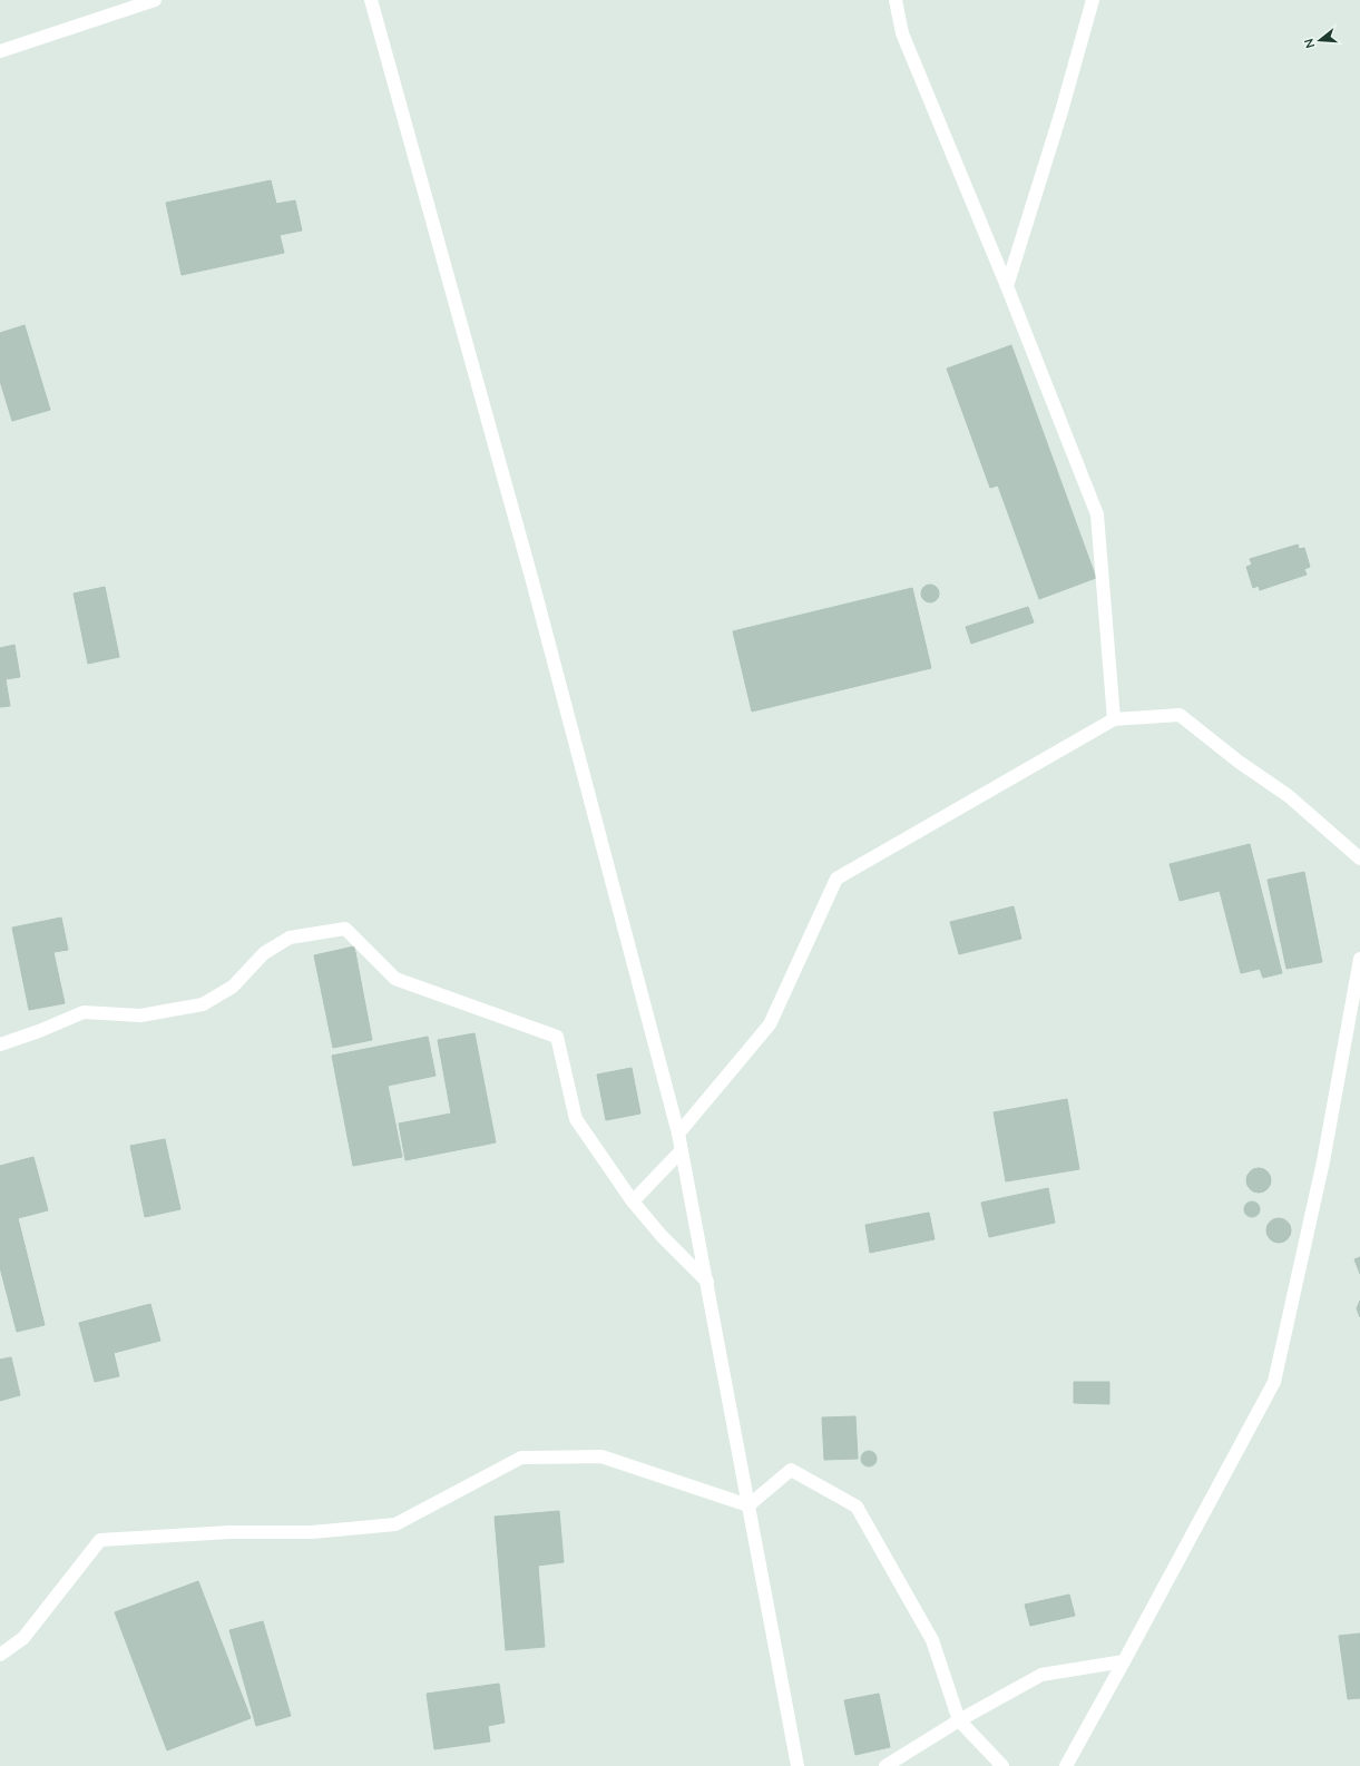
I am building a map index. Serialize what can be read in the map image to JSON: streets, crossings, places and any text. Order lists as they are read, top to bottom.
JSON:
{
  "north": "left"
}
